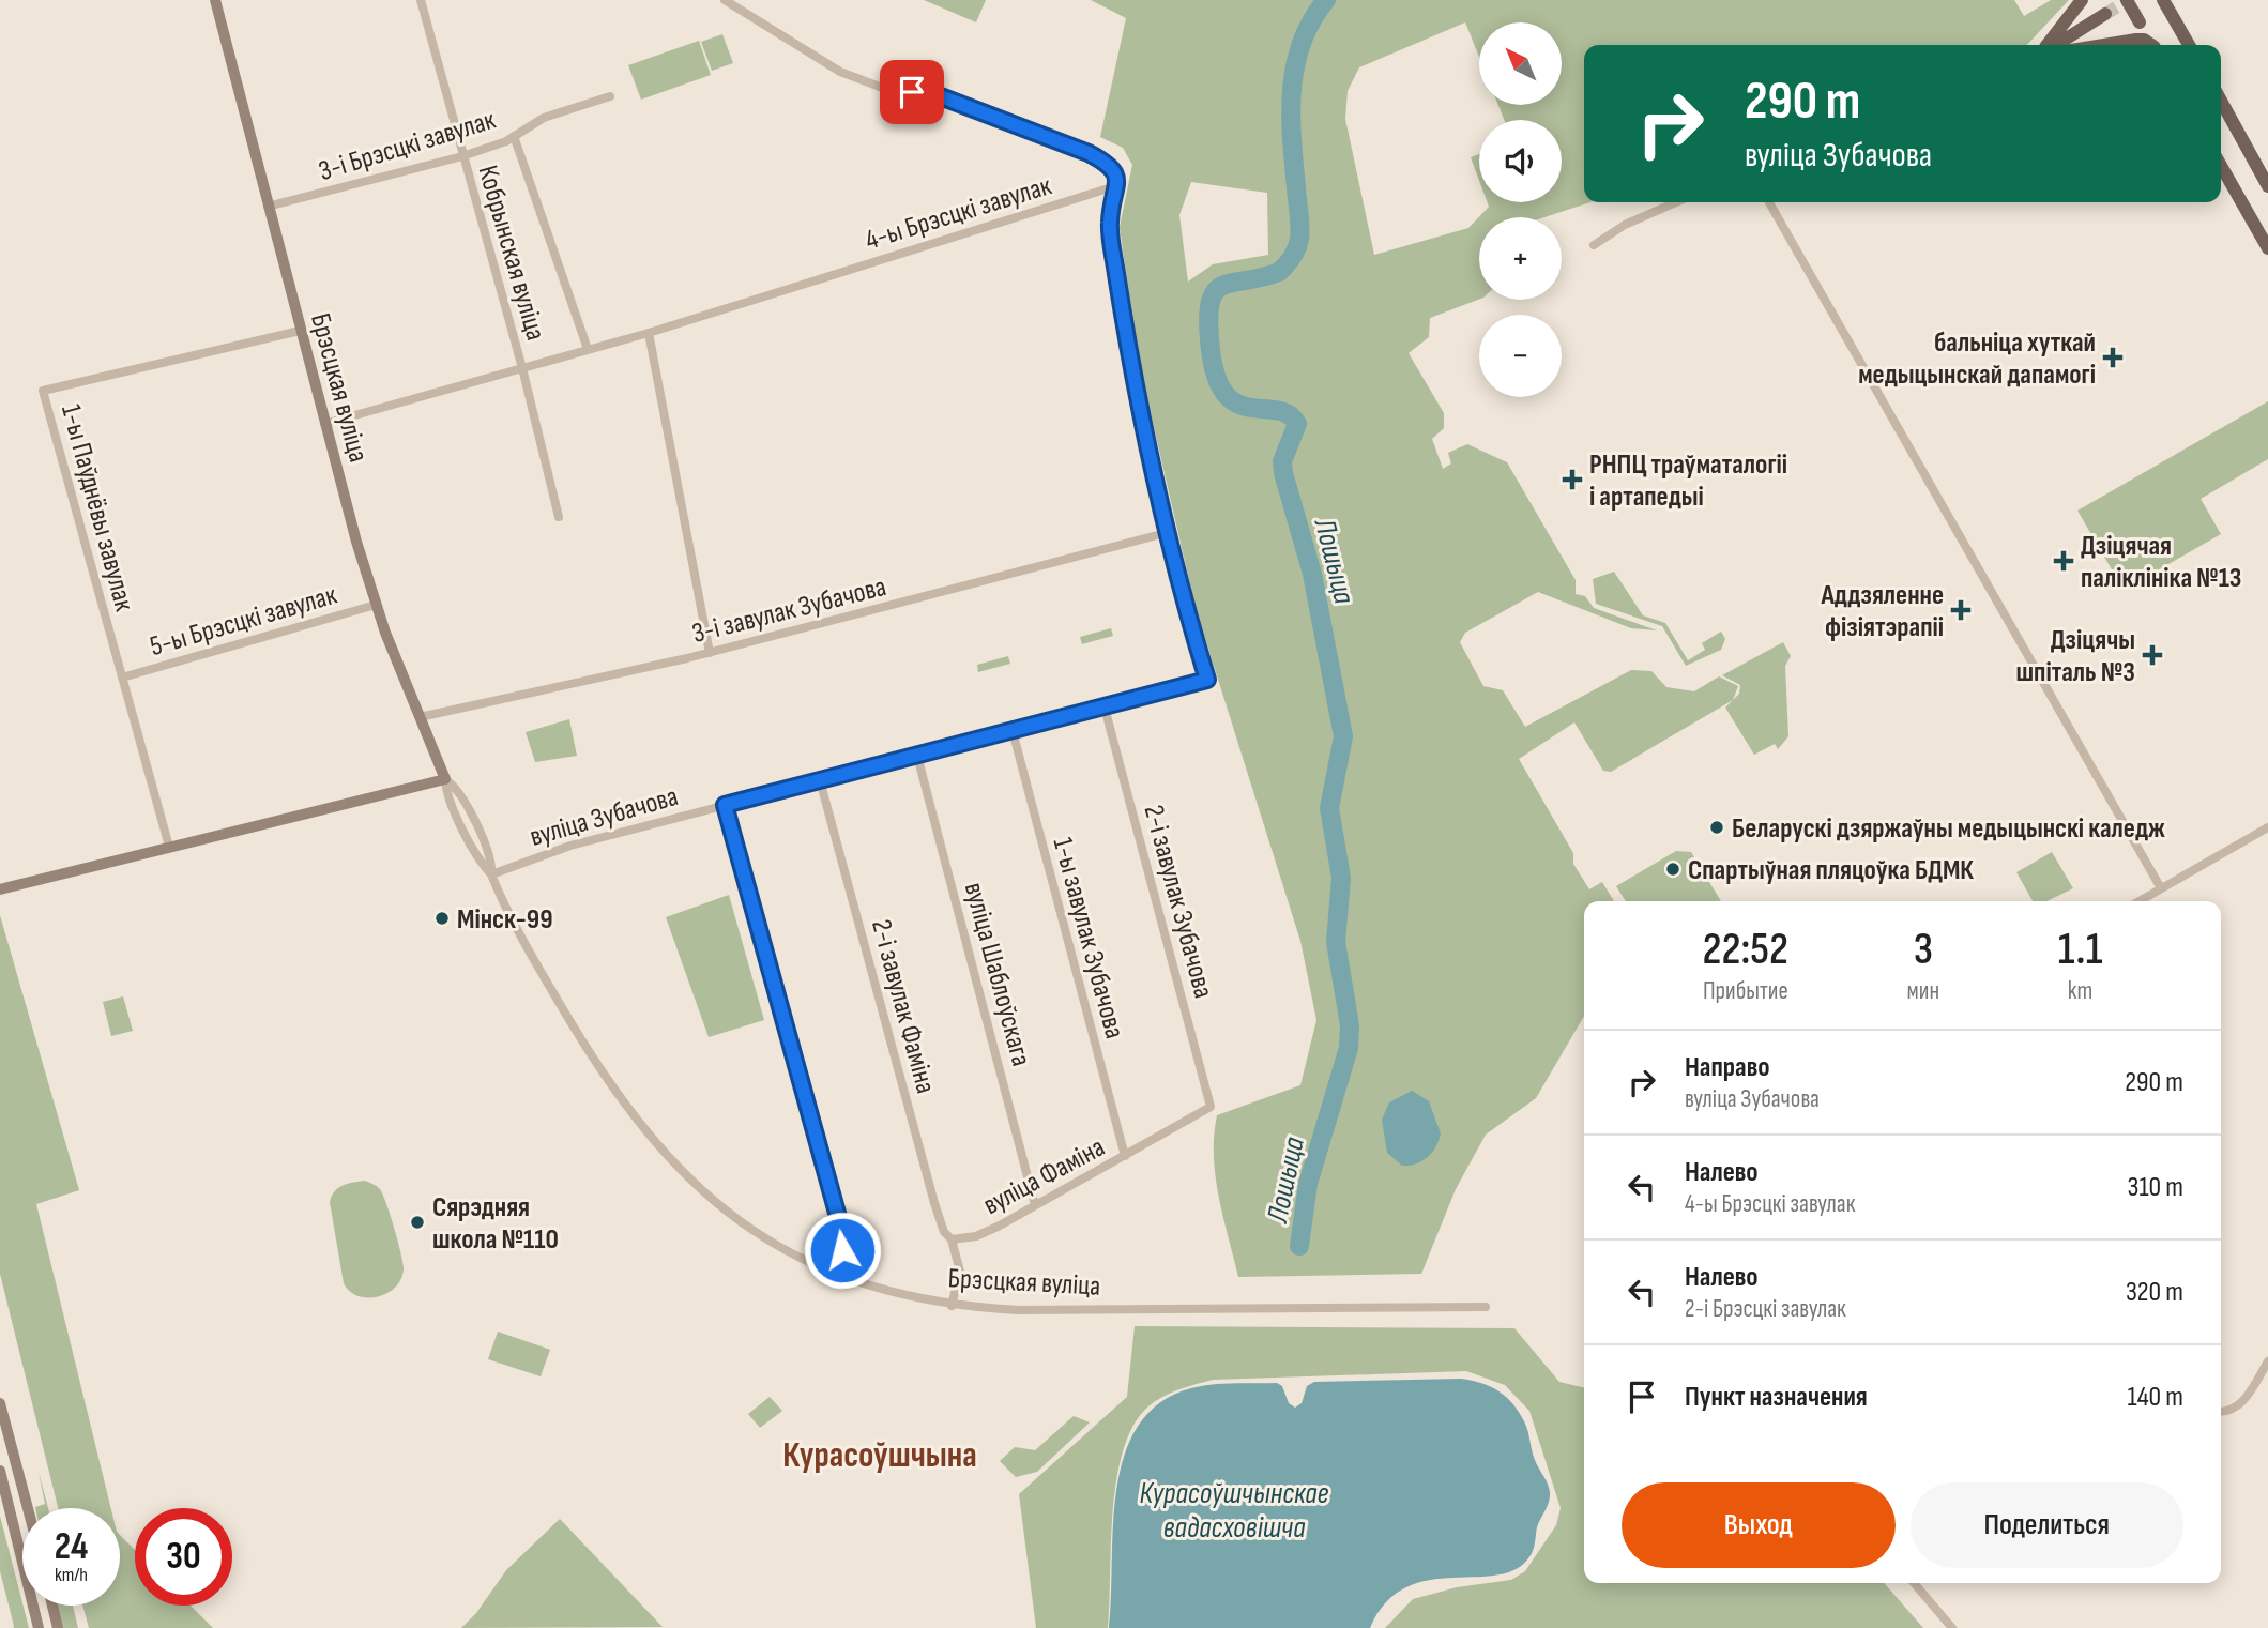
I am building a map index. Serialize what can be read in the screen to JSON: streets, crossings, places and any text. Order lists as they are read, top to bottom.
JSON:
{
  "streets": {
    "street": [
      "3-і Брэсцкі завулак",
      "4-ы Брэсцкі завулак",
      "Кобрынская вуліца",
      "Брэсцкая вуліца",
      "1-ы Паўднёвы завулак",
      "3-і завулак Зубачова",
      "5-ы Брэсцкі завулак",
      "вуліца Зубачова",
      "2-і завулак Зубачова",
      "1-ы завулак Зубачова",
      "вуліца Шаблоўскага",
      "2-і завулак Фаміна",
      "вуліца Фаміна"
    ]
  },
  "crossings": [
    ["3-і Брэсцкі завулак", "4-ы Брэсцкі завулак"],
    ["3-і Брэсцкі завулак", "Кобрынская вуліца"],
    ["3-і Брэсцкі завулак", "Брэсцкая вуліца"],
    ["4-ы Брэсцкі завулак", "Кобрынская вуліца"],
    ["4-ы Брэсцкі завулак", "Брэсцкая вуліца"],
    ["Брэсцкая вуліца", "1-ы Паўднёвы завулак"],
    ["Брэсцкая вуліца", "3-і завулак Зубачова"],
    ["Брэсцкая вуліца", "5-ы Брэсцкі завулак"],
    ["Брэсцкая вуліца", "вуліца Зубачова"],
    ["1-ы Паўднёвы завулак", "5-ы Брэсцкі завулак"],
    ["3-і завулак Зубачова", "вуліца Зубачова"],
    ["вуліца Зубачова", "2-і завулак Зубачова"],
    ["вуліца Зубачова", "1-ы завулак Зубачова"],
    ["вуліца Зубачова", "вуліца Шаблоўскага"],
    ["вуліца Зубачова", "2-і завулак Фаміна"],
    ["2-і завулак Зубачова", "вуліца Фаміна"],
    ["1-ы завулак Зубачова", "вуліца Фаміна"],
    ["вуліца Шаблоўскага", "вуліца Фаміна"],
    ["2-і завулак Фаміна", "вуліца Фаміна"]
  ],
  "districts": ["Курасоўшчына"],
  "water": ["Лошыца", "Курасоўшчынскае вадасховішча"],
  "places": {
    "health": [
      "бальніца хуткай медыцынскай дапамогі",
      "РНПЦ траўматалогіі і артапедыі",
      "Дзіцячая паліклініка №13",
      "Аддзяленне фізіятэрапіі",
      "Дзіцячы шпіталь №3"
    ],
    "other": [
      "Беларускі дзяржаўны медыцынскі каледж",
      "Спартыўная пляцоўка БДМК",
      "Мінск-99",
      "Сярэдняя школа №110"
    ]
  },
  "north": "top left",
  "page": {
    "map_buttons": ["+", "−"],
    "turn": ["290 m", "вуліца Зубачова"],
    "eta": [
      "22:52",
      "Прибытие",
      "3",
      "мин",
      "1.1",
      "km"
    ],
    "list": [
      {
        "name": "Направо",
        "note": "вуліца Зубачова",
        "value": "290 m"
      },
      {
        "name": "Налево",
        "note": "4-ы Брэсцкі завулак",
        "value": "310 m"
      },
      {
        "name": "Налево",
        "note": "2-і Брэсцкі завулак",
        "value": "320 m"
      },
      {
        "name": "Пункт назначения",
        "value": "140 m"
      }
    ],
    "buttons": ["Выход", "Поделиться"],
    "speed": "24 km/h",
    "limit": "30"
  }
}
